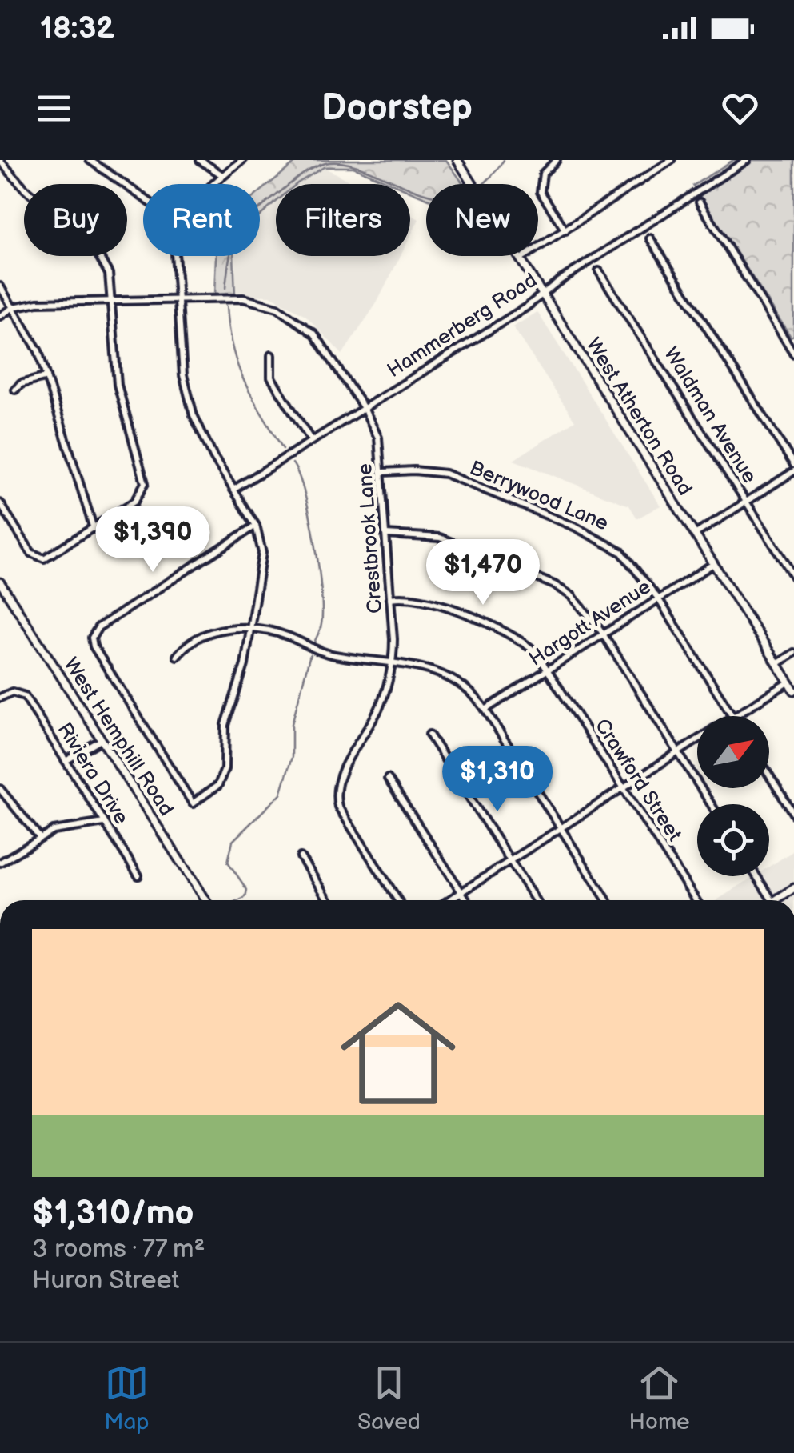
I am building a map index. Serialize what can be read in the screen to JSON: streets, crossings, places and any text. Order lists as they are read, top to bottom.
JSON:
{
  "streets": {
    "street": [
      "Hammerberg Road",
      "Waldman Avenue",
      "West Atherton Road",
      "Berrywood Lane",
      "Crestbrook Lane",
      "Hargott Avenue",
      "West Hemphill Road",
      "Riviera Drive",
      "Crawford Street"
    ]
  },
  "crossings": [
    ["Hammerberg Road", "West Atherton Road"],
    ["Hammerberg Road", "Crestbrook Lane"],
    ["West Atherton Road", "Hargott Avenue"],
    ["Berrywood Lane", "Crestbrook Lane"],
    ["Berrywood Lane", "Hargott Avenue"],
    ["Crestbrook Lane", "Crawford Street"],
    ["Hargott Avenue", "Crawford Street"]
  ],
  "north": "top right",
  "page": {
    "status": "18:32",
    "header": "Doorstep",
    "chip": [
      "Buy",
      "Rent",
      "Filters",
      "New"
    ],
    "price": ["$1,390", "$1,470", "$1,310"],
    "list": [
      {
        "name": "$1,310/mo",
        "note": "3 rooms · 77 m² · Huron Street"
      }
    ],
    "tabs": ["Map", "Saved", "Home"]
  }
}
